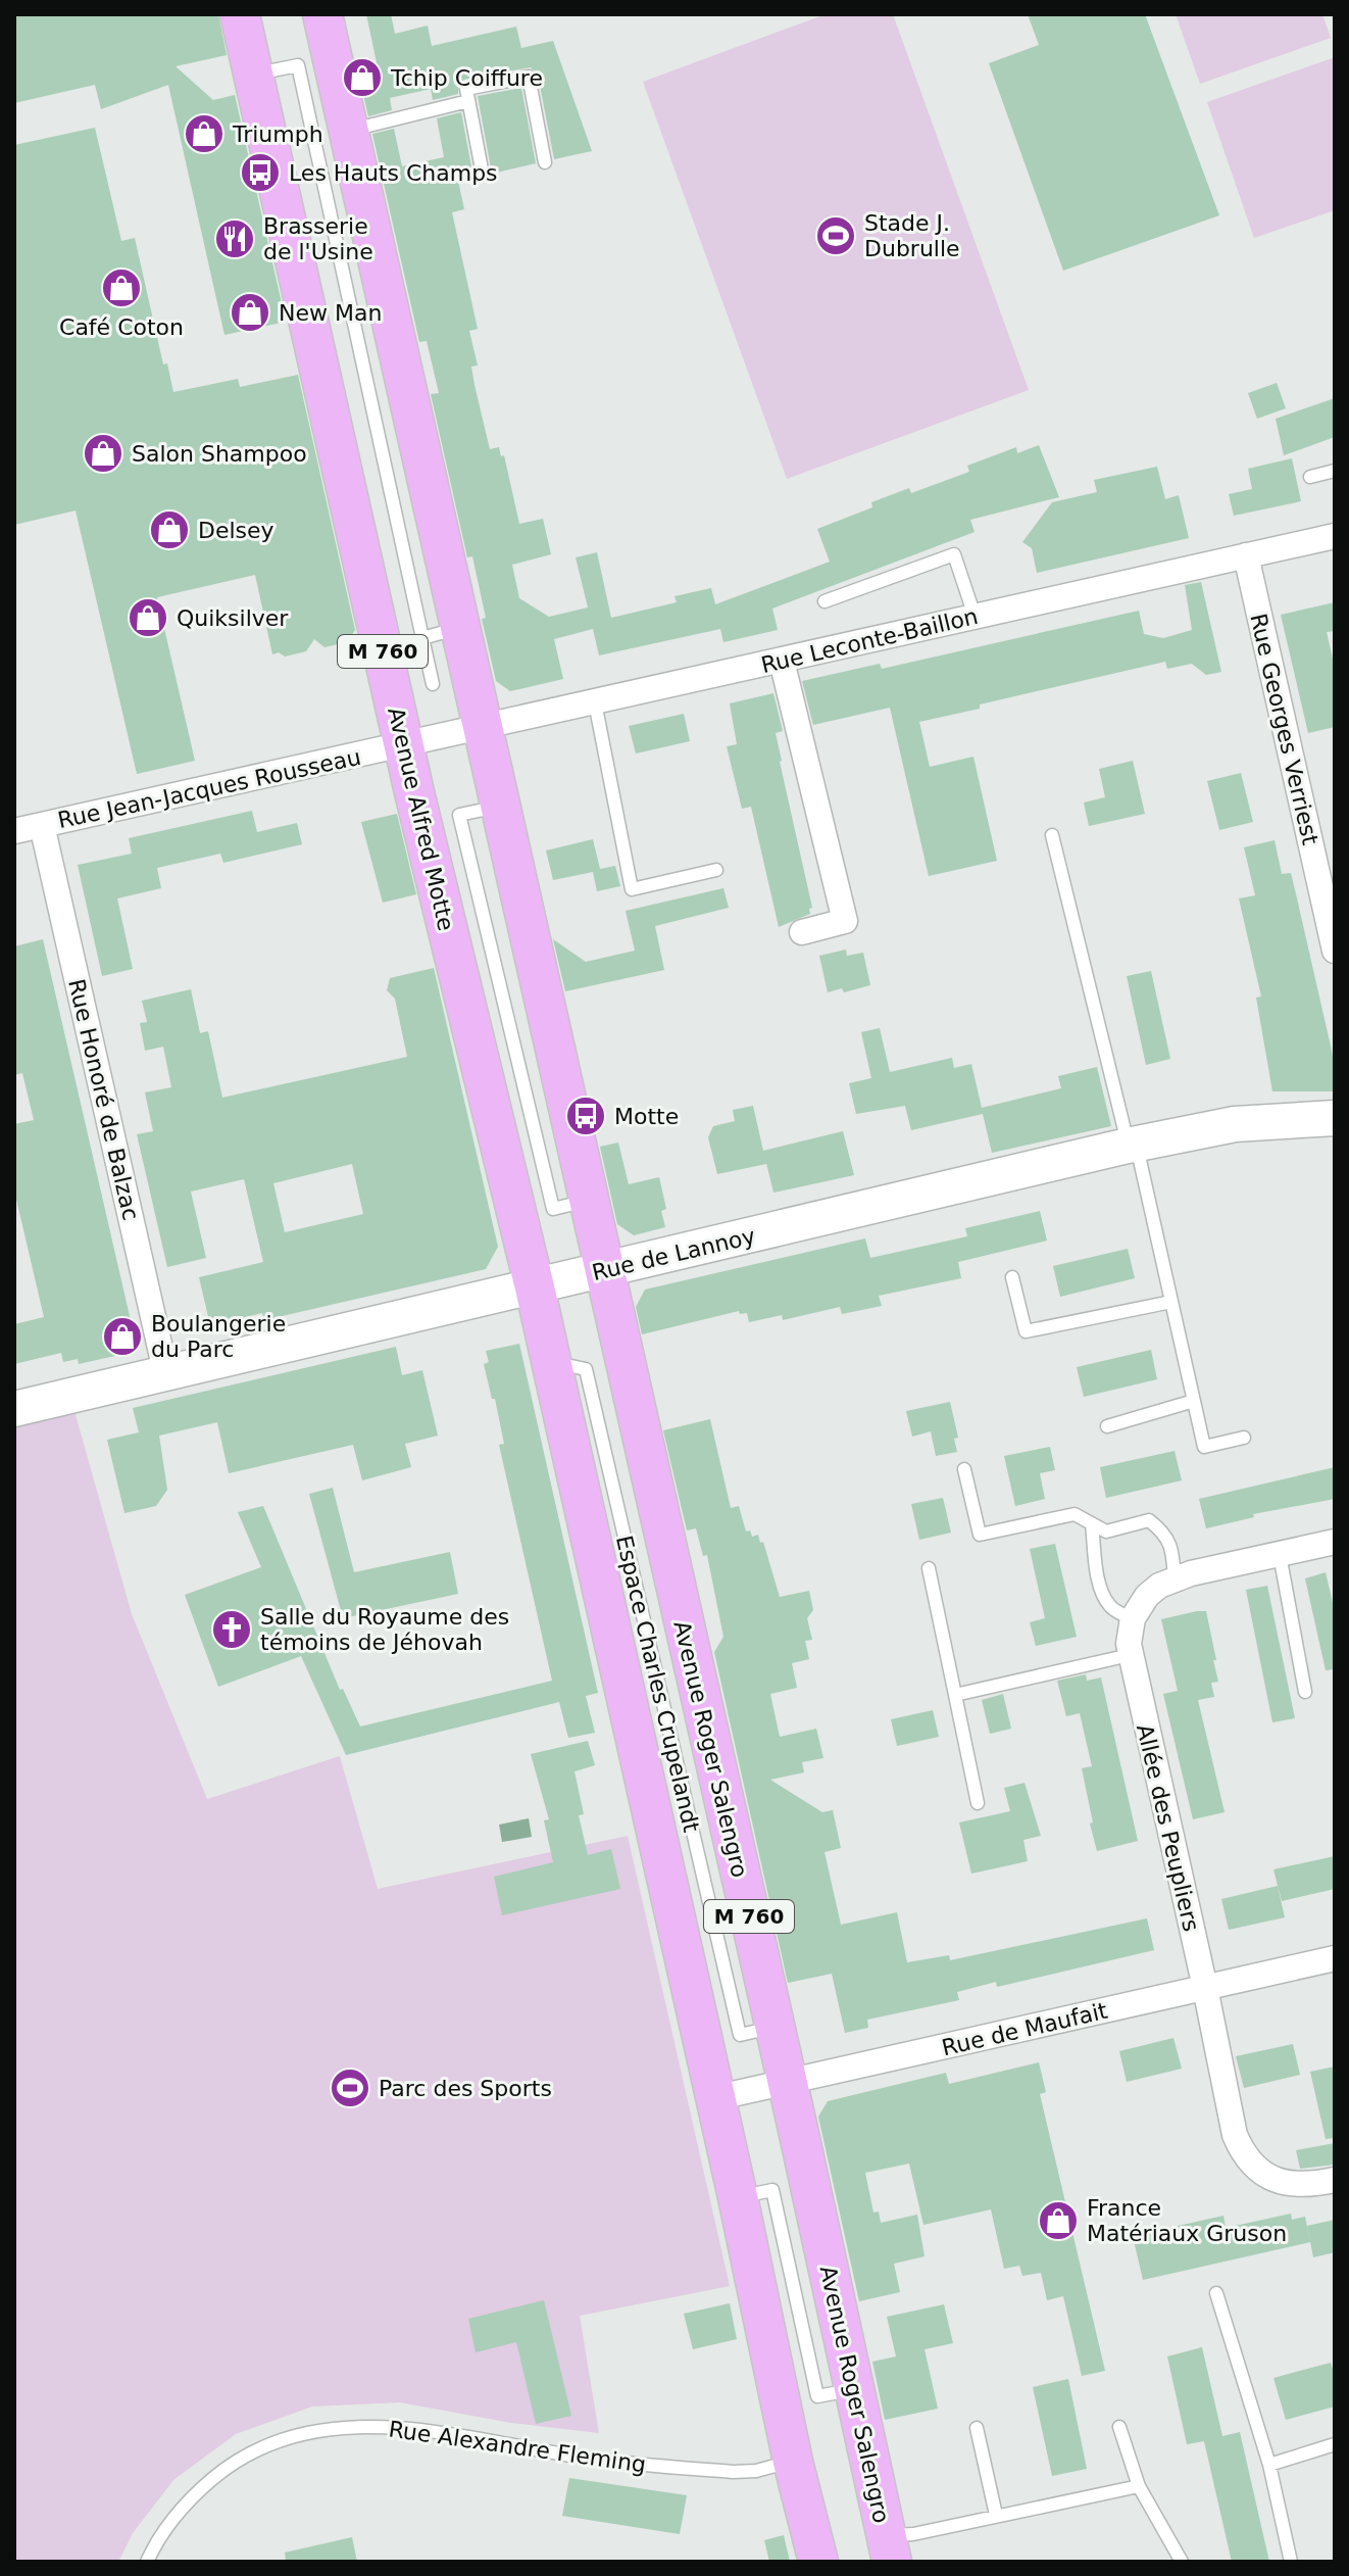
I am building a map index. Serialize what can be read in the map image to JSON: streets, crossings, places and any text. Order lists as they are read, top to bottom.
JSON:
{
  "streets": {
    "main road": [
      "M 760",
      "Avenue Alfred Motte",
      "Rue de Lannoy",
      "Avenue Roger Salengro"
    ],
    "street": [
      "Rue Leconte-Baillon",
      "Rue Georges Verriest",
      "Rue Jean-Jacques Rousseau",
      "Rue Honoré de Balzac",
      "Allée des Peupliers",
      "Rue de Maufait"
    ],
    "lane": ["Espace Charles Crupelandt", "Rue Alexandre Fleming"]
  },
  "crossings": [
    ["Rue Leconte-Baillon", "M 760"],
    ["Rue Leconte-Baillon", "Rue Georges Verriest"],
    ["Rue Leconte-Baillon", "Rue Jean-Jacques Rousseau"],
    ["Rue Leconte-Baillon", "Avenue Alfred Motte"],
    ["M 760", "Avenue Alfred Motte"],
    ["M 760", "Rue de Lannoy"],
    ["M 760", "Espace Charles Crupelandt"],
    ["M 760", "Avenue Roger Salengro"],
    ["M 760", "Rue de Maufait"],
    ["M 760", "Rue Alexandre Fleming"],
    ["Rue Jean-Jacques Rousseau", "Avenue Alfred Motte"],
    ["Rue Jean-Jacques Rousseau", "Rue Honoré de Balzac"],
    ["Avenue Alfred Motte", "Rue de Lannoy"],
    ["Rue Honoré de Balzac", "Rue de Lannoy"],
    ["Rue de Lannoy", "Avenue Roger Salengro"],
    ["Espace Charles Crupelandt", "Avenue Roger Salengro"],
    ["Avenue Roger Salengro", "Rue de Maufait"],
    ["Allée des Peupliers", "Rue de Maufait"]
  ],
  "places": {
    "shop": [
      "Tchip Coiffure",
      "Triumph",
      "Café Coton",
      "New Man",
      "Salon Shampoo",
      "Delsey",
      "Quiksilver",
      "Boulangerie du Parc",
      "France Matériaux Gruson"
    ],
    "bus stop": ["Les Hauts Champs", "Motte"],
    "sports": ["Stade J. Dubrulle", "Parc des Sports"],
    "restaurant": ["Brasserie de l'Usine"],
    "church": ["Salle du Royaume des témoins de Jéhovah"]
  }
}
